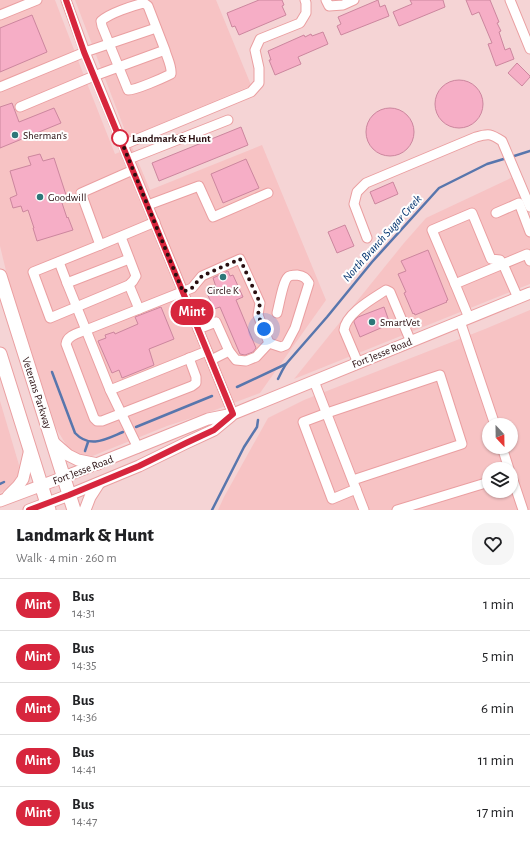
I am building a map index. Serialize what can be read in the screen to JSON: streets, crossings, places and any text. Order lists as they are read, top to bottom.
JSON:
{
  "streets": {
    "highway": ["Veterans Parkway"],
    "main road": ["Fort Jesse Road"]
  },
  "crossings": [
    ["Fort Jesse Road", "Veterans Parkway"]
  ],
  "water": ["North Branch Sugar Creek"],
  "places": [
    "Sherman's",
    "Landmark & Hunt",
    "Goodwill",
    "Circle K",
    "SmartVet"
  ],
  "lines": ["bus line Mint"],
  "north": "bottom",
  "page": {
    "on_map": "Mint",
    "heading": ["Landmark & Hunt", "Walk · 4 min · 260 m"],
    "list": [
      {
        "mark": "Mint",
        "name": "Bus",
        "note": "14:31",
        "value": "1 min"
      },
      {
        "mark": "Mint",
        "name": "Bus",
        "note": "14:35",
        "value": "5 min"
      },
      {
        "mark": "Mint",
        "name": "Bus",
        "note": "14:36",
        "value": "6 min"
      },
      {
        "mark": "Mint",
        "name": "Bus",
        "note": "14:41",
        "value": "11 min"
      },
      {
        "mark": "Mint",
        "name": "Bus",
        "note": "14:47",
        "value": "17 min"
      }
    ]
  }
}
